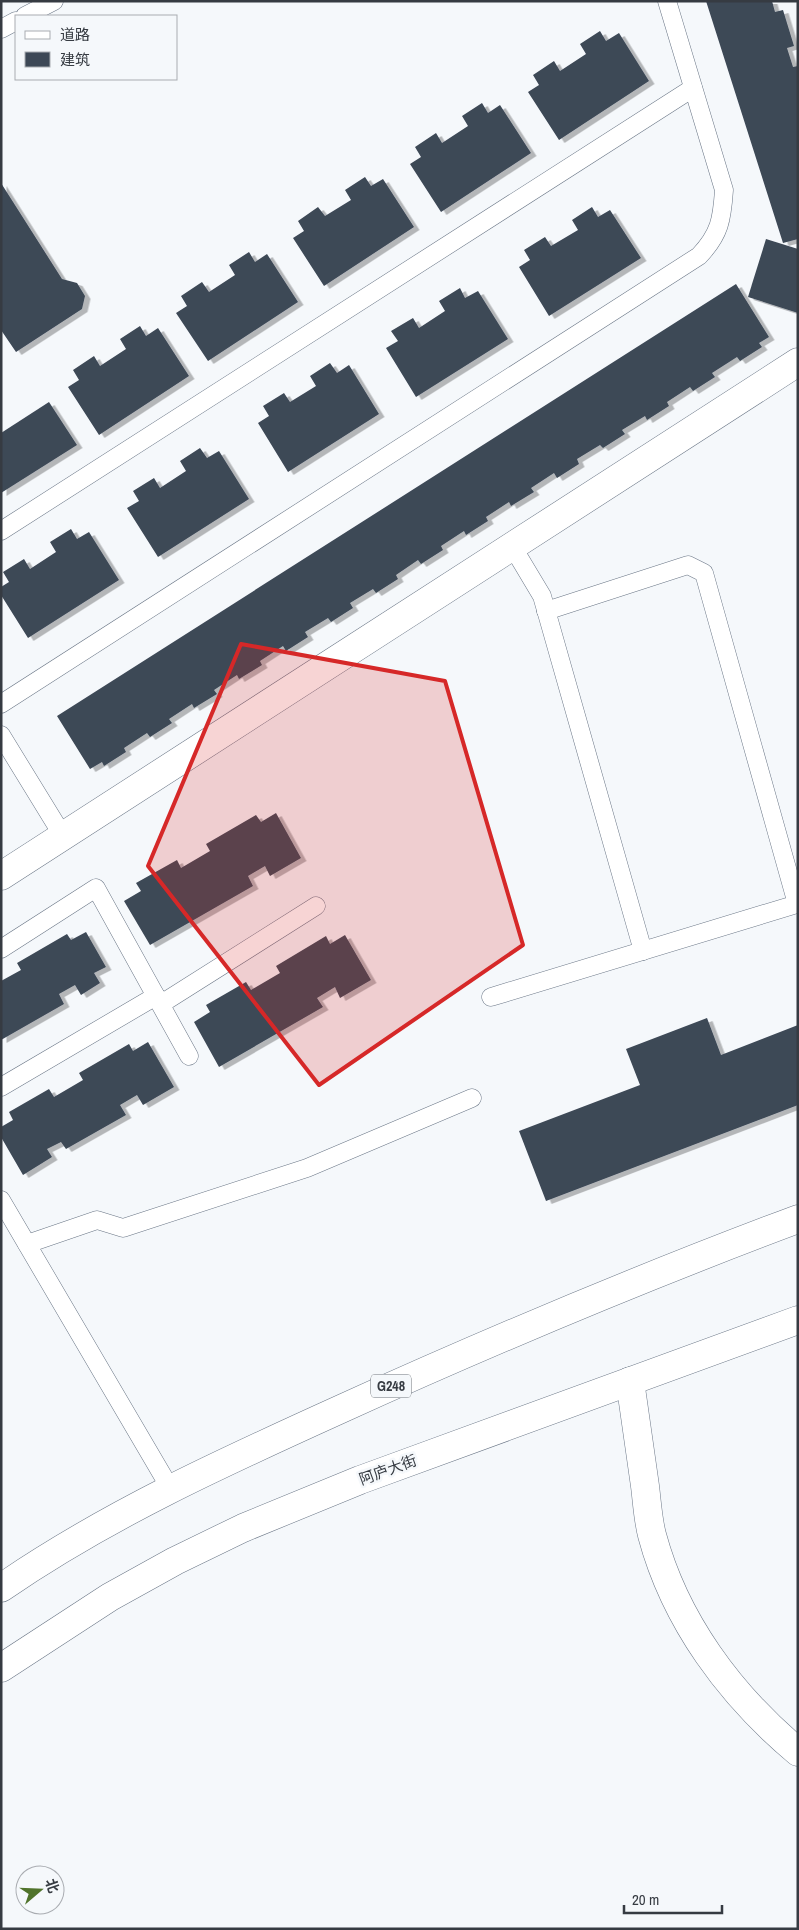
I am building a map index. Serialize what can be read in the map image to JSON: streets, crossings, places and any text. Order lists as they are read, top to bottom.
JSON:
{
  "streets": {
    "main road": ["G248", "阿庐大街"]
  },
  "legend": ["道路", "建筑"],
  "scale_bar": "20 m",
  "north": "right"
}
